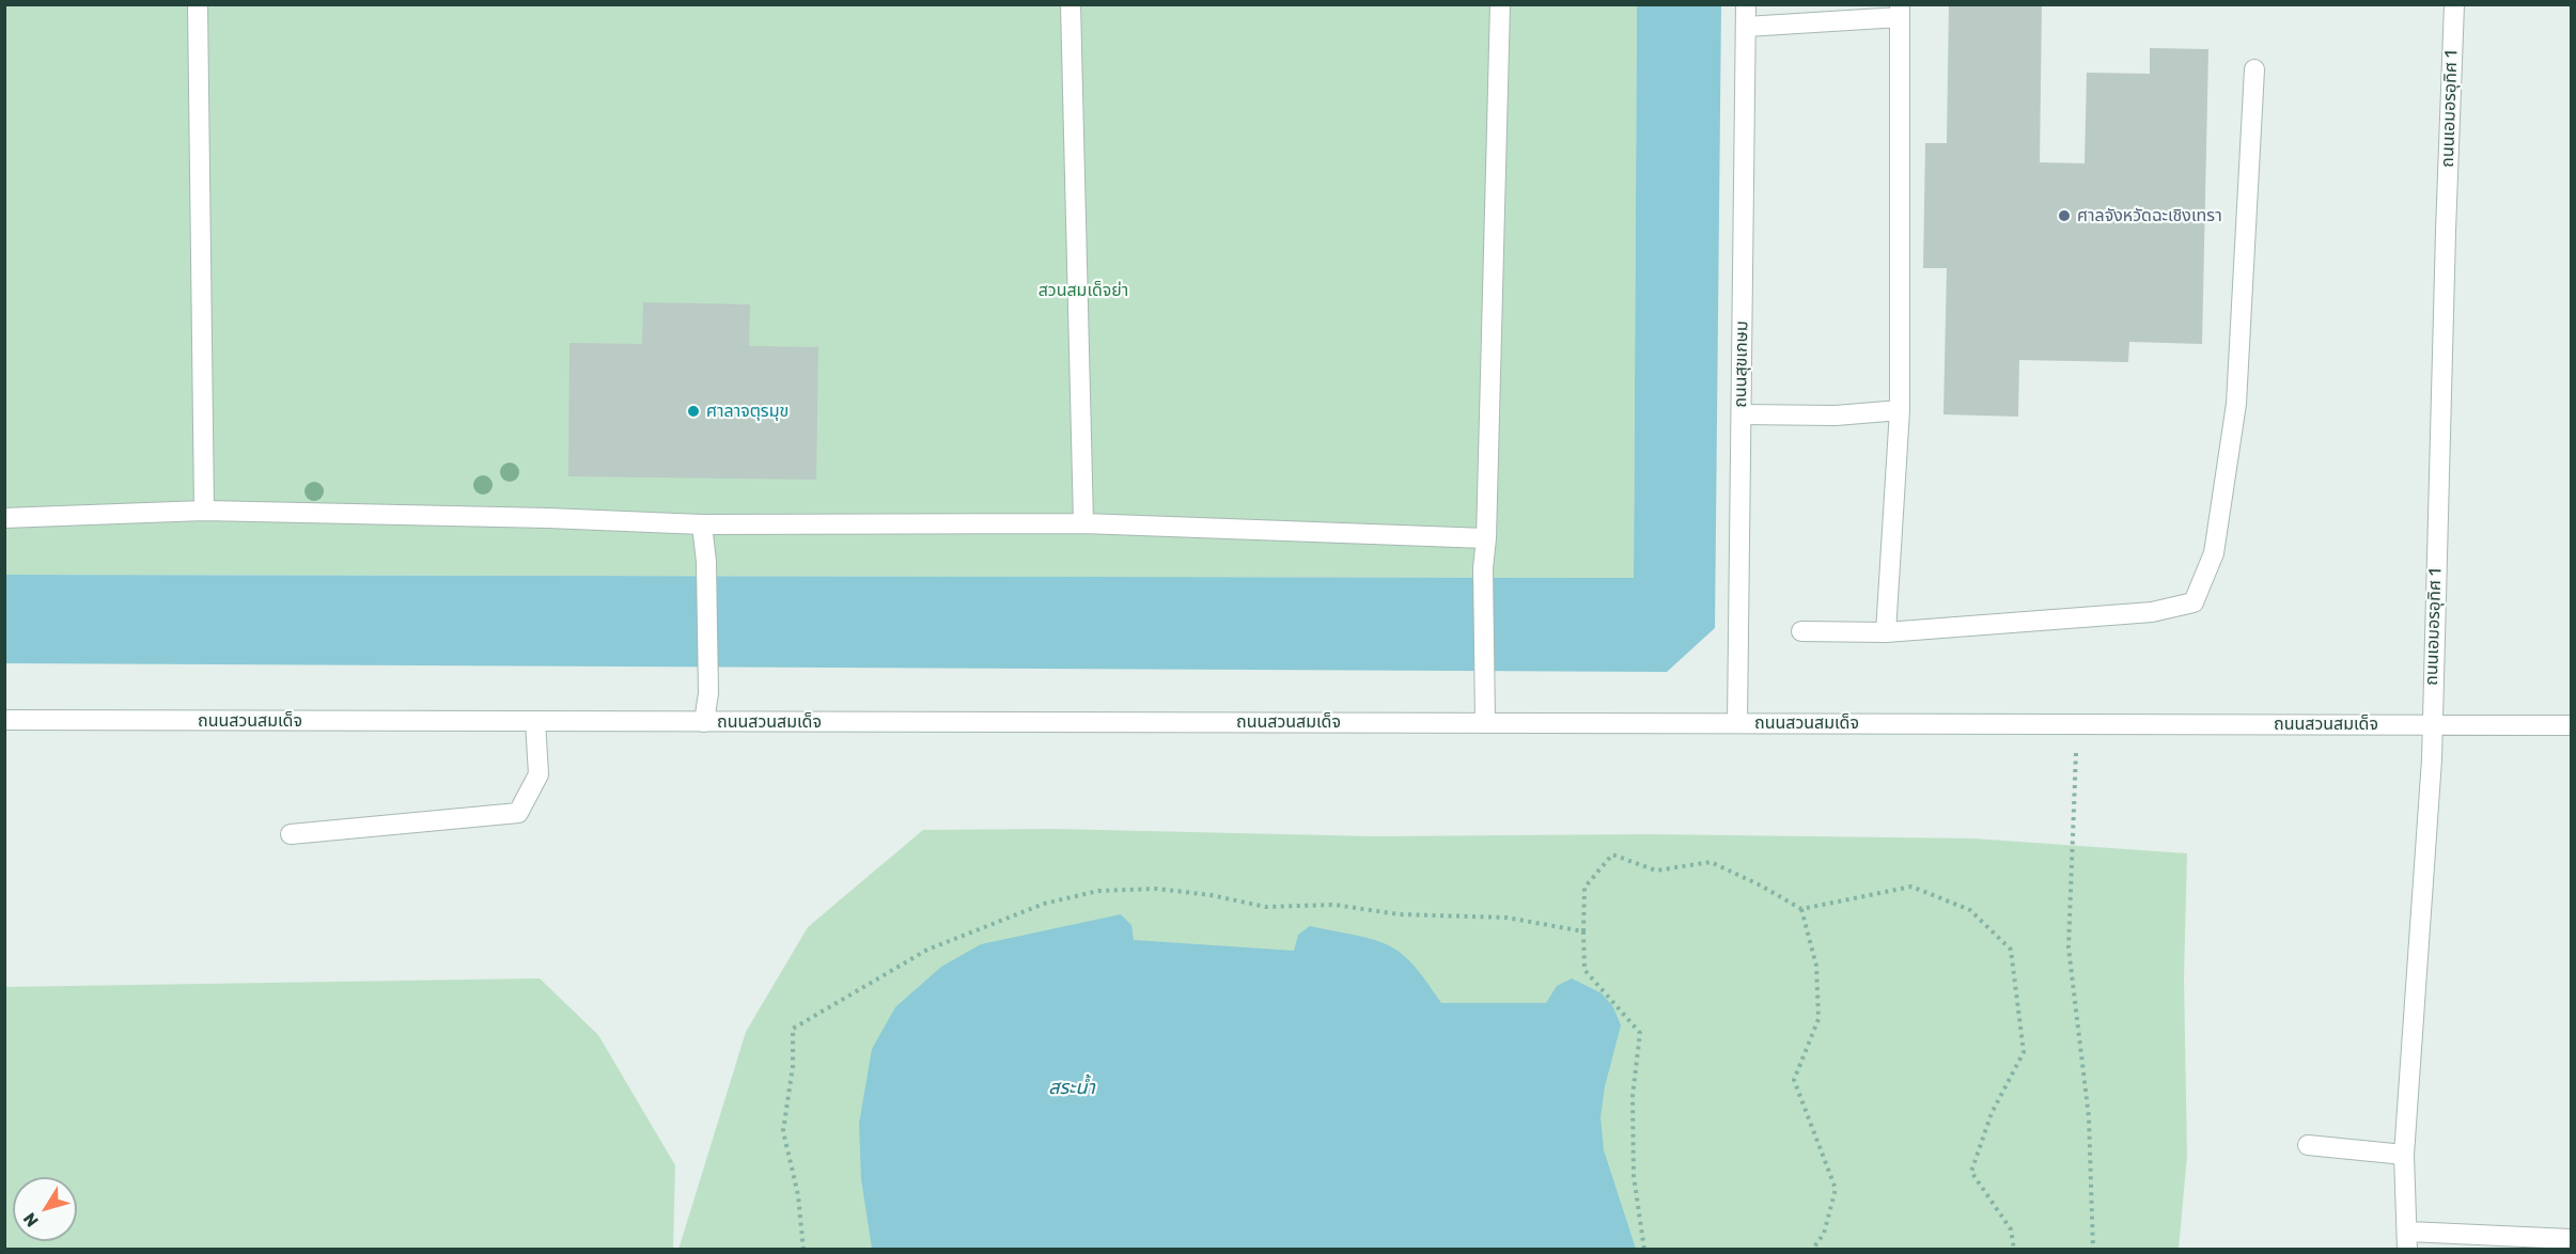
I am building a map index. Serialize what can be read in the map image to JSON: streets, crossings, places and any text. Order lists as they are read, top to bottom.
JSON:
{
  "streets": {
    "street": ["ถนนเอมอรอุทิศ 1", "ถนนสุขเกษม", "ถนนสวนสมเด็จ"]
  },
  "crossings": [
    ["ถนนเอมอรอุทิศ 1", "ถนนสวนสมเด็จ"],
    ["ถนนสุขเกษม", "ถนนสวนสมเด็จ"]
  ],
  "water": ["สระน้ำ"],
  "parks": ["สวนสมเด็จย่า"],
  "places": ["ศาลจังหวัดฉะเชิงเทรา", "ศาลาจตุรมุข"],
  "north": "bottom left"
}
